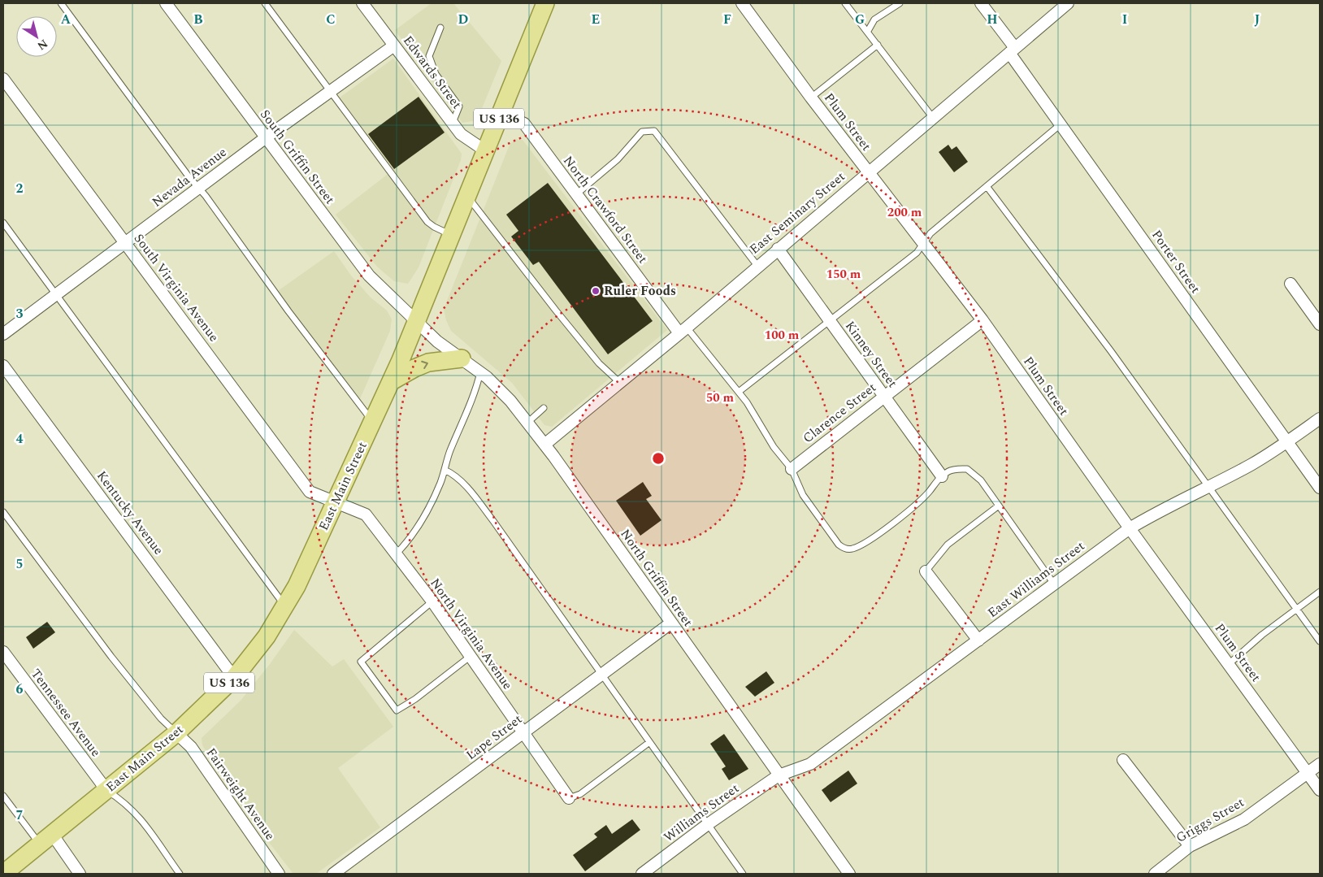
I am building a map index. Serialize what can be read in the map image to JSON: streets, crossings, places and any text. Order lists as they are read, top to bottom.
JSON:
{
  "streets": {
    "main road": ["US 136", "East Main Street"],
    "street": [
      "Edwards Street",
      "Plum Street",
      "South Griffin Street",
      "Nevada Avenue",
      "North Crawford Street",
      "East Seminary Street",
      "Porter Street",
      "South Virginia Avenue",
      "Kinney Street",
      "Clarence Street",
      "Kentucky Avenue",
      "North Griffin Street",
      "East Williams Street",
      "North Virginia Avenue",
      "Tennessee Avenue",
      "Lape Street",
      "Fairweight Avenue",
      "Williams Street",
      "Griggs Street"
    ]
  },
  "crossings": [
    ["Edwards Street", "Nevada Avenue"],
    ["Edwards Street", "East Main Street"],
    ["Plum Street", "East Seminary Street"],
    ["Plum Street", "Clarence Street"],
    ["Plum Street", "East Williams Street"],
    ["Plum Street", "Griggs Street"],
    ["South Griffin Street", "Nevada Avenue"],
    ["South Griffin Street", "East Main Street"],
    ["South Griffin Street", "North Griffin Street"],
    ["Nevada Avenue", "South Virginia Avenue"],
    ["North Crawford Street", "East Seminary Street"],
    ["North Crawford Street", "East Main Street"],
    ["East Seminary Street", "Porter Street"],
    ["East Seminary Street", "Kinney Street"],
    ["East Seminary Street", "North Griffin Street"],
    ["Porter Street", "East Williams Street"],
    ["South Virginia Avenue", "East Main Street"],
    ["South Virginia Avenue", "North Virginia Avenue"],
    ["Kinney Street", "Clarence Street"],
    ["East Main Street", "Kentucky Avenue"],
    ["East Main Street", "North Griffin Street"],
    ["East Main Street", "North Virginia Avenue"],
    ["East Main Street", "Tennessee Avenue"],
    ["East Main Street", "Fairweight Avenue"],
    ["North Griffin Street", "East Williams Street"],
    ["North Griffin Street", "Lape Street"],
    ["North Griffin Street", "Williams Street"],
    ["East Williams Street", "Williams Street"],
    ["North Virginia Avenue", "Lape Street"]
  ],
  "places": ["Ruler Foods"],
  "north": "bottom right",
  "grid": {
    "columns": [
      "A",
      "B",
      "C",
      "D",
      "E",
      "F",
      "G",
      "H",
      "I",
      "J"
    ],
    "rows": [
      "2",
      "3",
      "4",
      "5",
      "6",
      "7"
    ]
  },
  "rings": [
    "200 m",
    "150 m",
    "100 m",
    "50 m"
  ]
}
